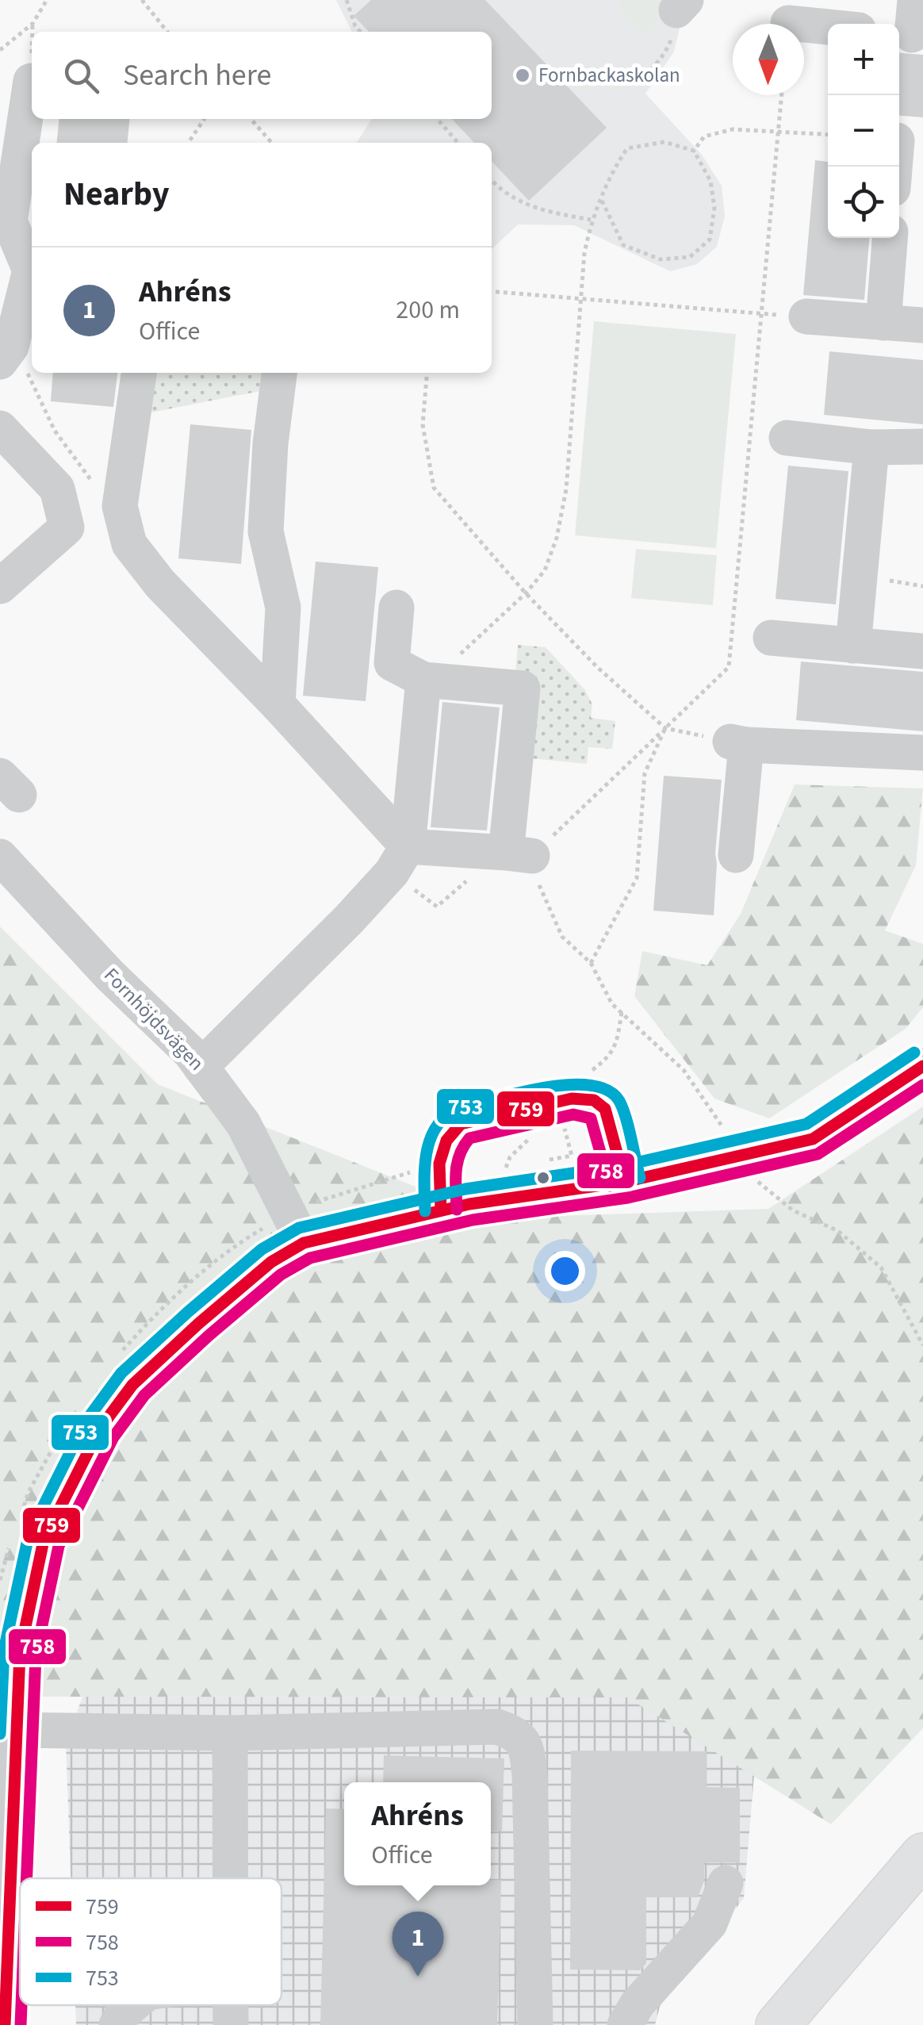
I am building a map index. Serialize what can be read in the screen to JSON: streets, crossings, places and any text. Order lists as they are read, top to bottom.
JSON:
{
  "streets": {
    "street": ["Fornhöjdsvägen"]
  },
  "places": ["Fornbackaskolan"],
  "lines": ["transit line 753", "transit line 759", "transit line 758"],
  "legend": ["759", "758", "753"],
  "north": "bottom",
  "page": {
    "map_buttons": ["+", "−"],
    "search": "Search here",
    "heading": "Nearby",
    "list": [
      {
        "mark": "1",
        "name": "Ahréns",
        "note": "Office",
        "value": "200 m"
      }
    ],
    "popup": ["Ahréns", "Office"],
    "pins": "1"
  }
}
